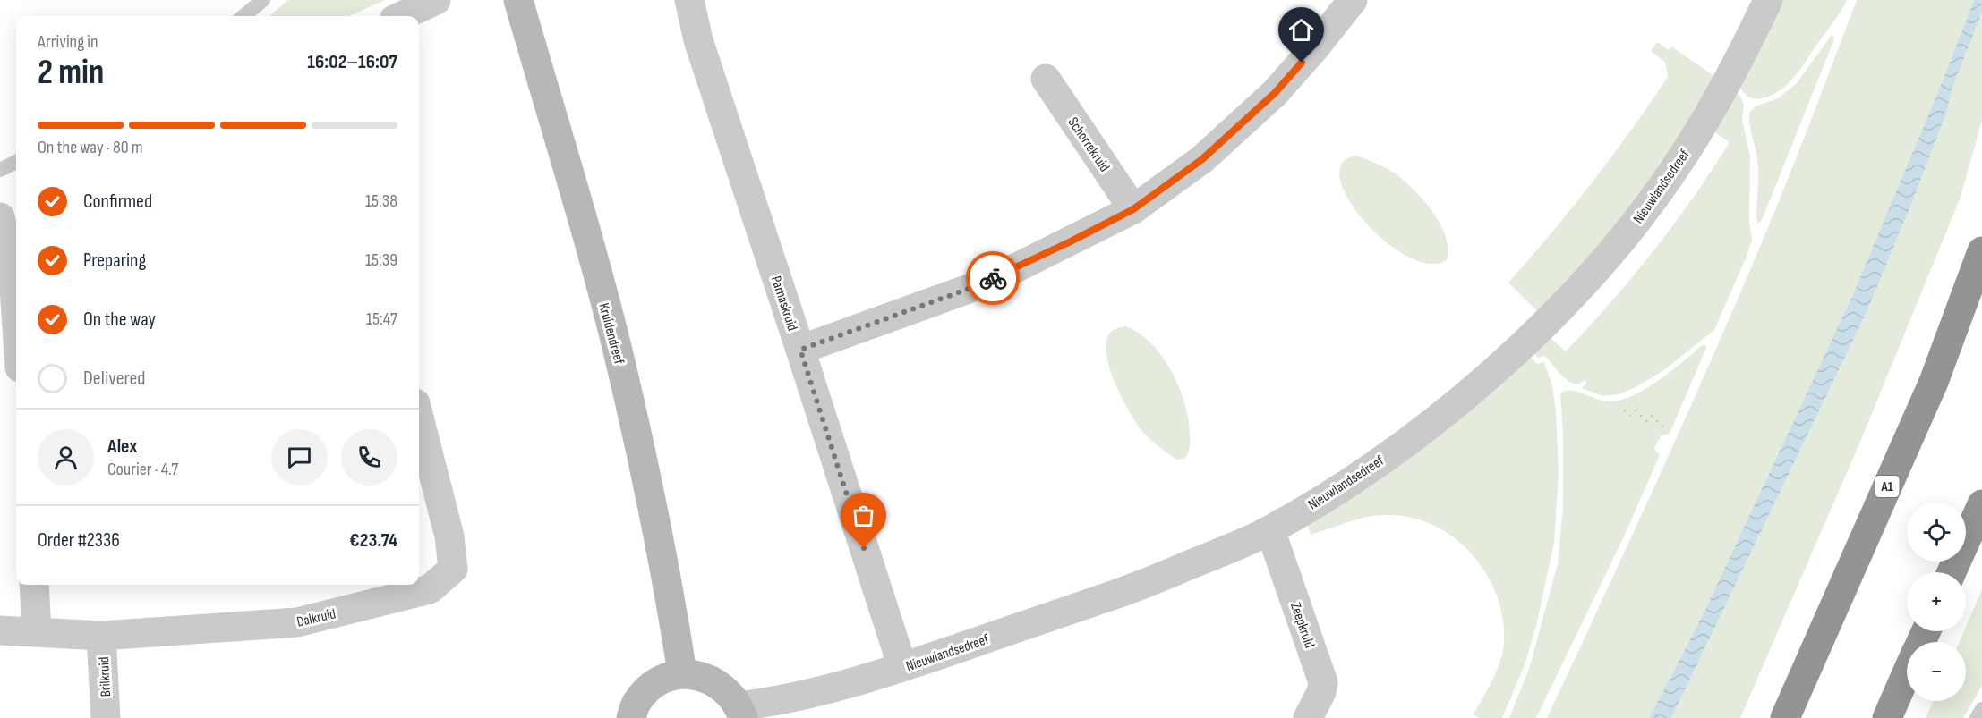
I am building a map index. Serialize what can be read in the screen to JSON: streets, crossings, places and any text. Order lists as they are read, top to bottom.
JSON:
{
  "streets": {
    "highway": ["A1"],
    "street": [
      "Schorrekruid",
      "Nieuwlandsedreef",
      "Parnaskruid",
      "Kruidendreef",
      "Dalkruid",
      "Zeepkruid",
      "Brilkruid"
    ]
  },
  "crossings": [
    ["Nieuwlandsedreef", "Parnaskruid"],
    ["Nieuwlandsedreef", "Zeepkruid"],
    ["Dalkruid", "Brilkruid"]
  ],
  "page": {
    "heading": ["2 min", "Arriving in", "16:02–16:07"],
    "panel": [
      "Alex",
      "Courier · 4.7",
      "Order #2336",
      "€23.74"
    ],
    "bar": "On the way · 80 m",
    "list": [
      ["Confirmed", "15:38"],
      ["Preparing", "15:39"],
      ["On the way", "15:47"],
      "Delivered"
    ],
    "map_buttons": ["+", "−"]
  }
}
